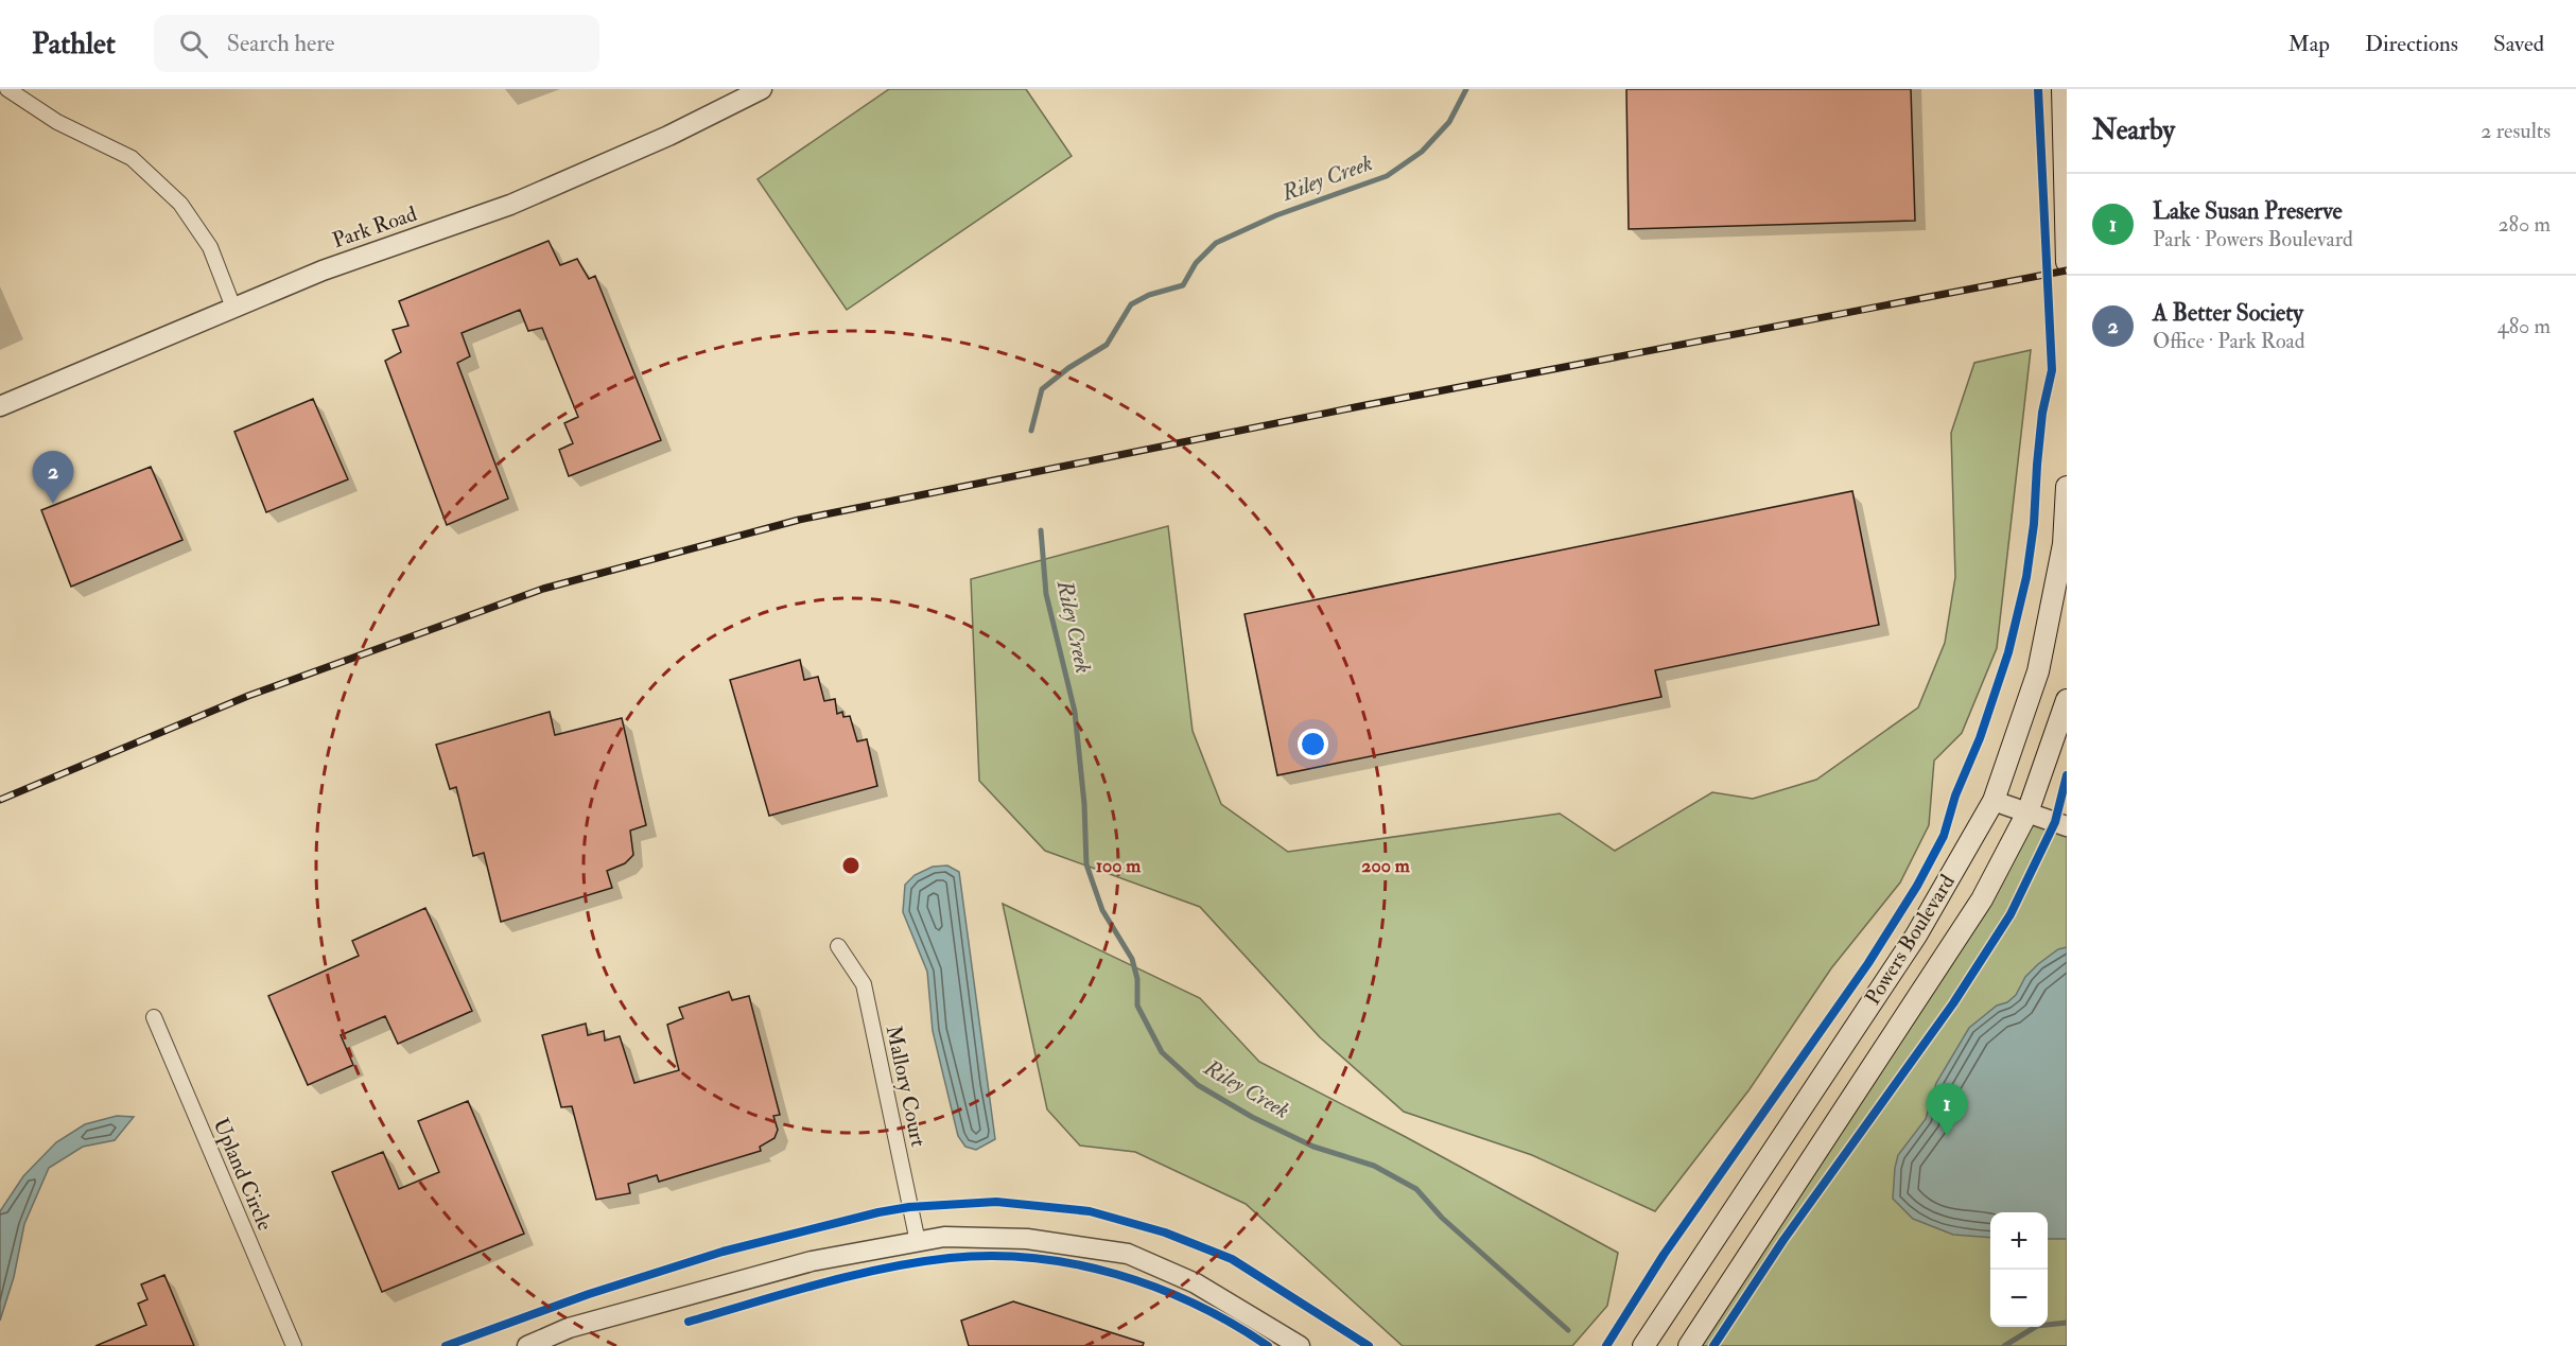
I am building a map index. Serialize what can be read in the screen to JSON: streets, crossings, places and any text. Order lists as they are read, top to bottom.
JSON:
{
  "streets": {
    "main road": ["Powers Boulevard"],
    "street": ["Park Road", "Mallory Court", "Upland Circle"]
  },
  "water": ["Riley Creek"],
  "page": {
    "header": "Pathlet",
    "search": "Search here",
    "nav": ["Map", "Directions", "Saved"],
    "heading": ["Nearby", "2 results"],
    "list": [
      {
        "mark": "1",
        "name": "Lake Susan Preserve",
        "note": "Park · Powers Boulevard",
        "value": "280 m"
      },
      {
        "mark": "2",
        "name": "A Better Society",
        "note": "Office · Park Road",
        "value": "480 m"
      }
    ],
    "pins": ["2", "1"],
    "map_buttons": ["+", "−"]
  },
  "rings": ["100 m", "200 m"]
}
